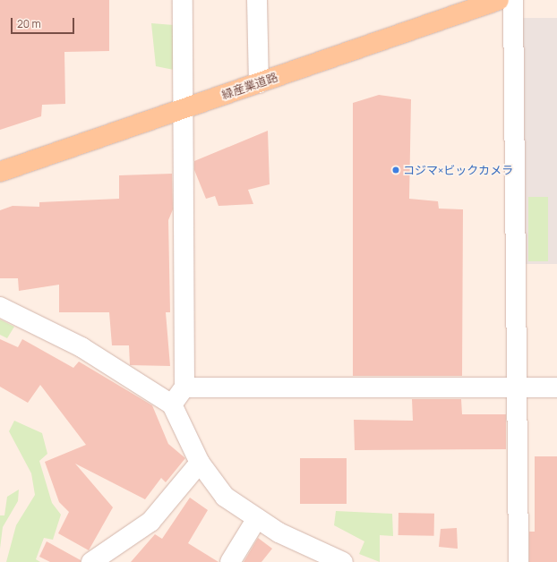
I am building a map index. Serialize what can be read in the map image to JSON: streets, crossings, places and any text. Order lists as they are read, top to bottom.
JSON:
{
  "streets": {
    "main road": ["緑産業道路"]
  },
  "places": ["コジマ×ビックカメラ"],
  "scale_bar": "20 m"
}
